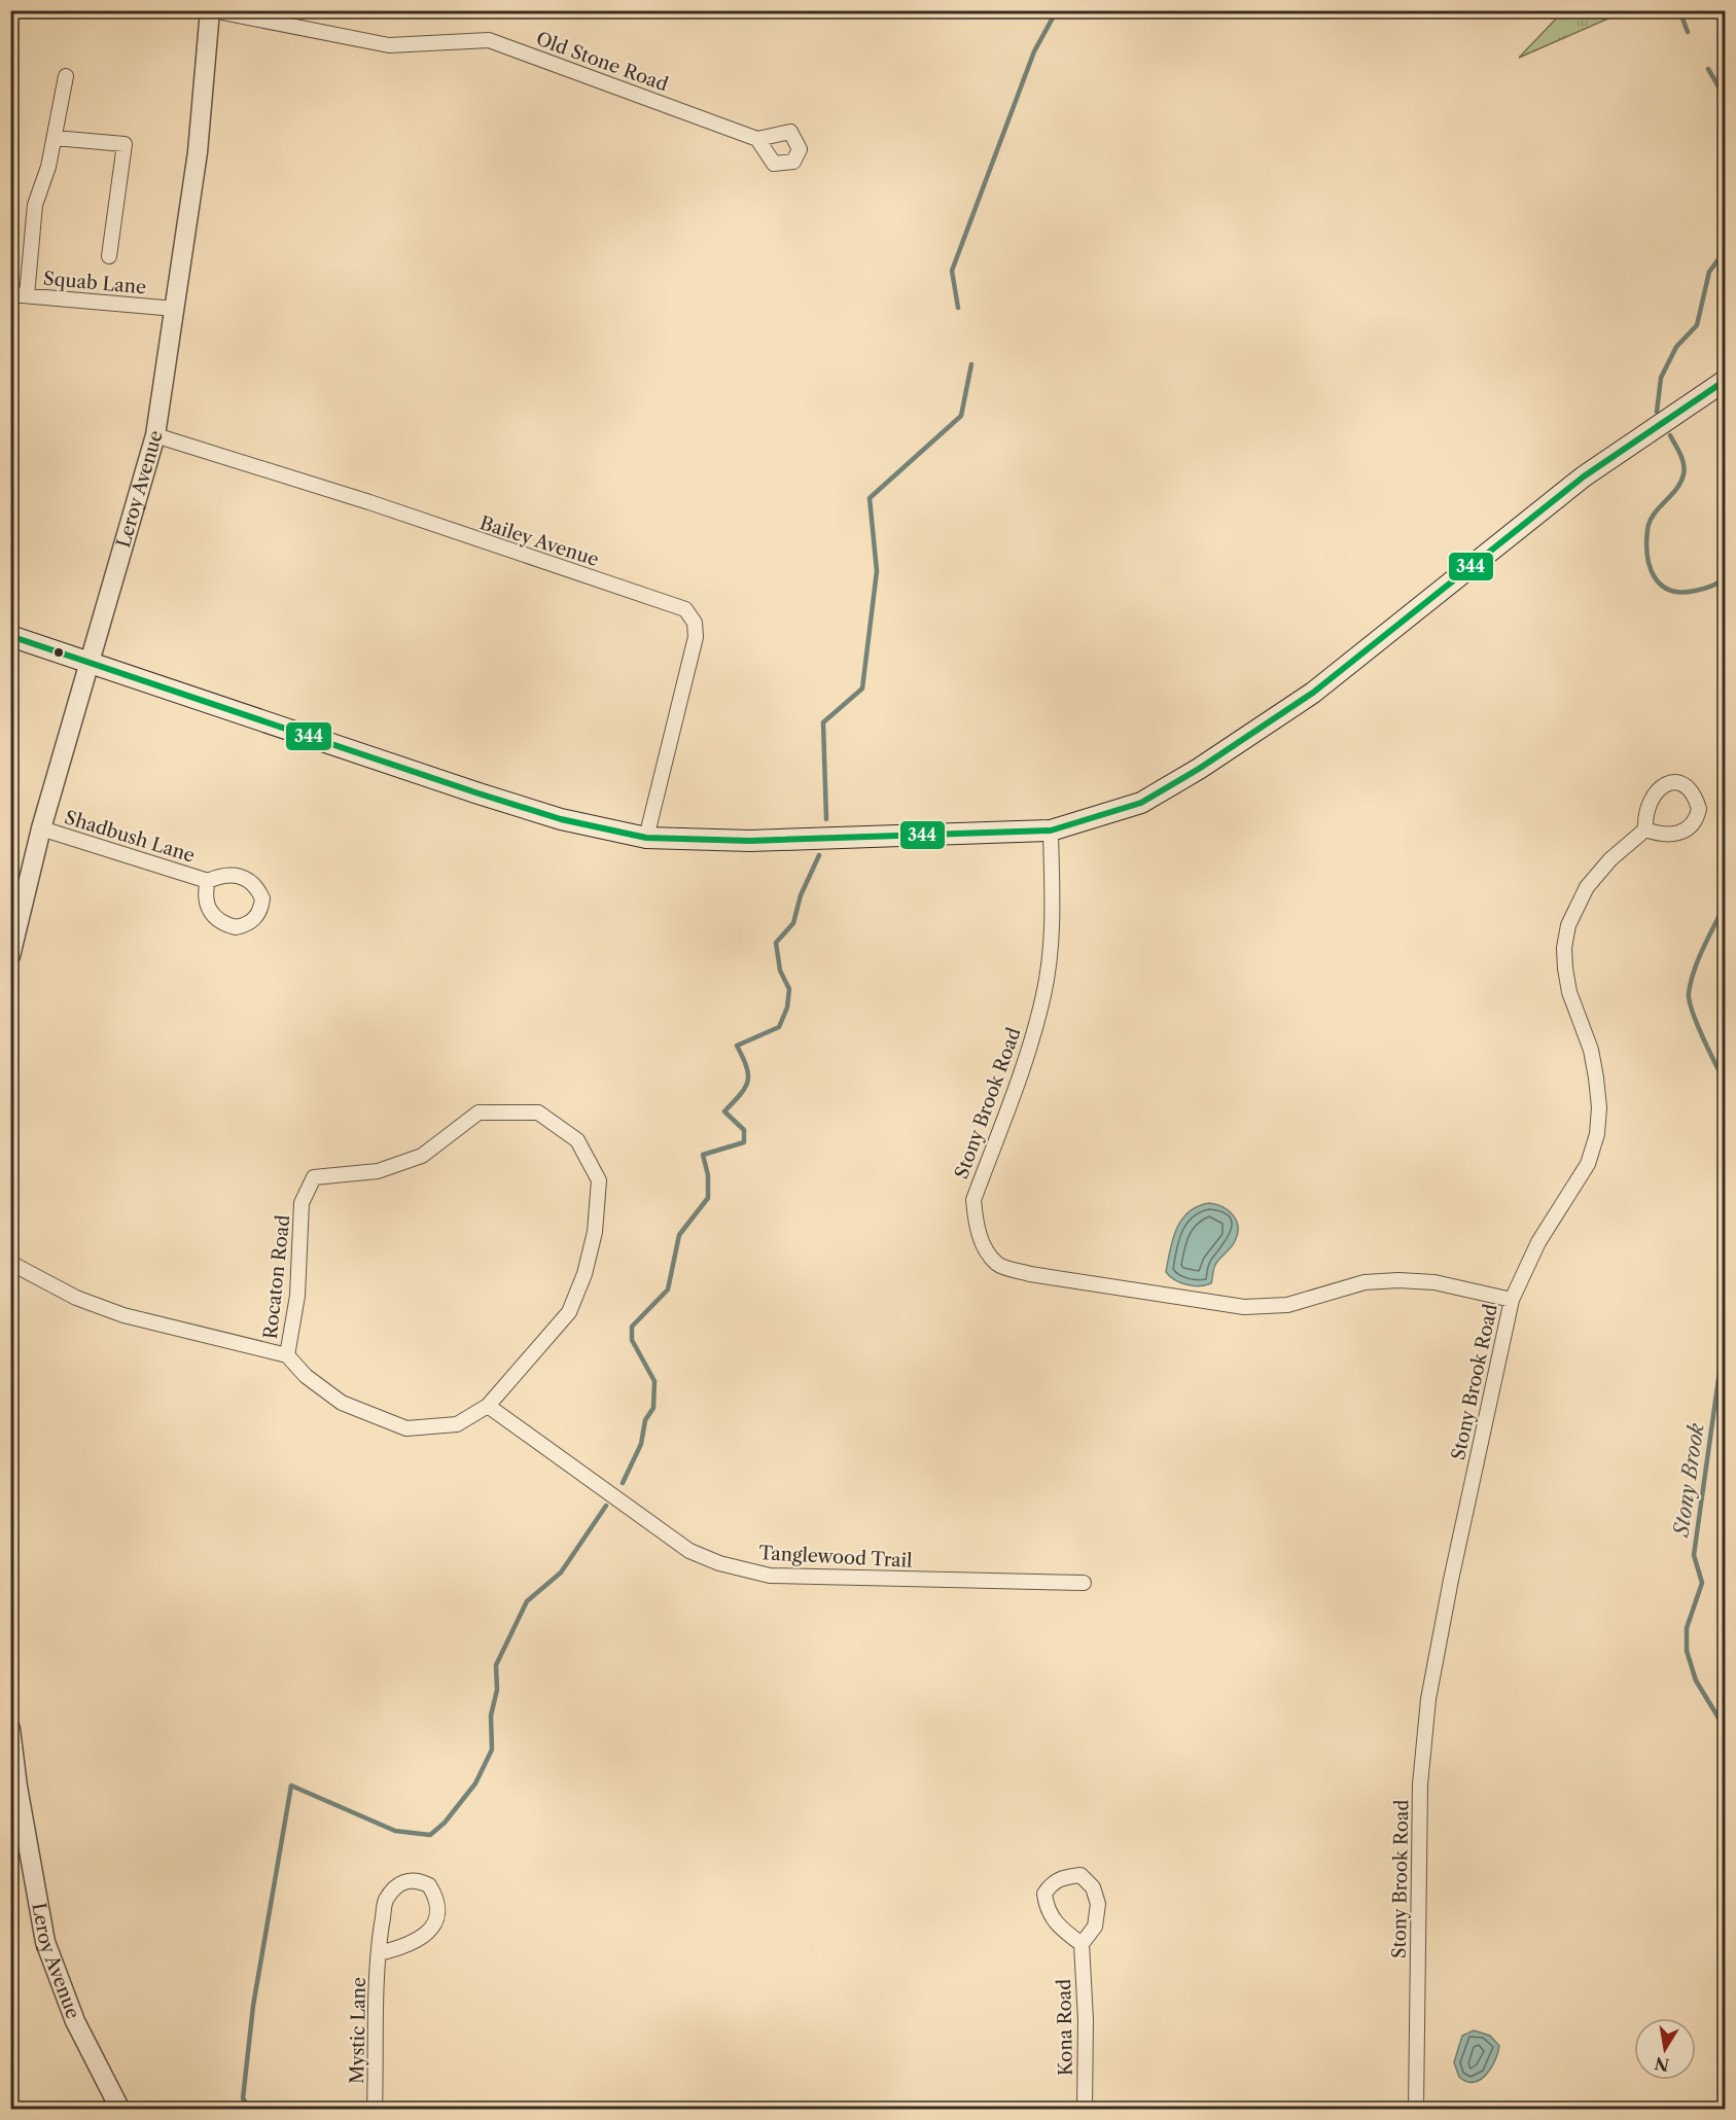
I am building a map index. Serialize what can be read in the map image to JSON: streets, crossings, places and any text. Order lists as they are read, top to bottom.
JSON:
{
  "streets": {
    "street": [
      "Old Stone Road",
      "Squab Lane",
      "Leroy Avenue",
      "Bailey Avenue",
      "Shadbush Lane",
      "Stony Brook Road",
      "Rocaton Road",
      "Tanglewood Trail",
      "Kona Road",
      "Mystic Lane"
    ]
  },
  "crossings": [
    ["Old Stone Road", "Leroy Avenue"],
    ["Squab Lane", "Leroy Avenue"],
    ["Leroy Avenue", "Bailey Avenue"],
    ["Leroy Avenue", "Shadbush Lane"],
    ["Rocaton Road", "Tanglewood Trail"]
  ],
  "water": ["Stony Brook"],
  "lines": ["transit line 344"],
  "north": "bottom"
}
